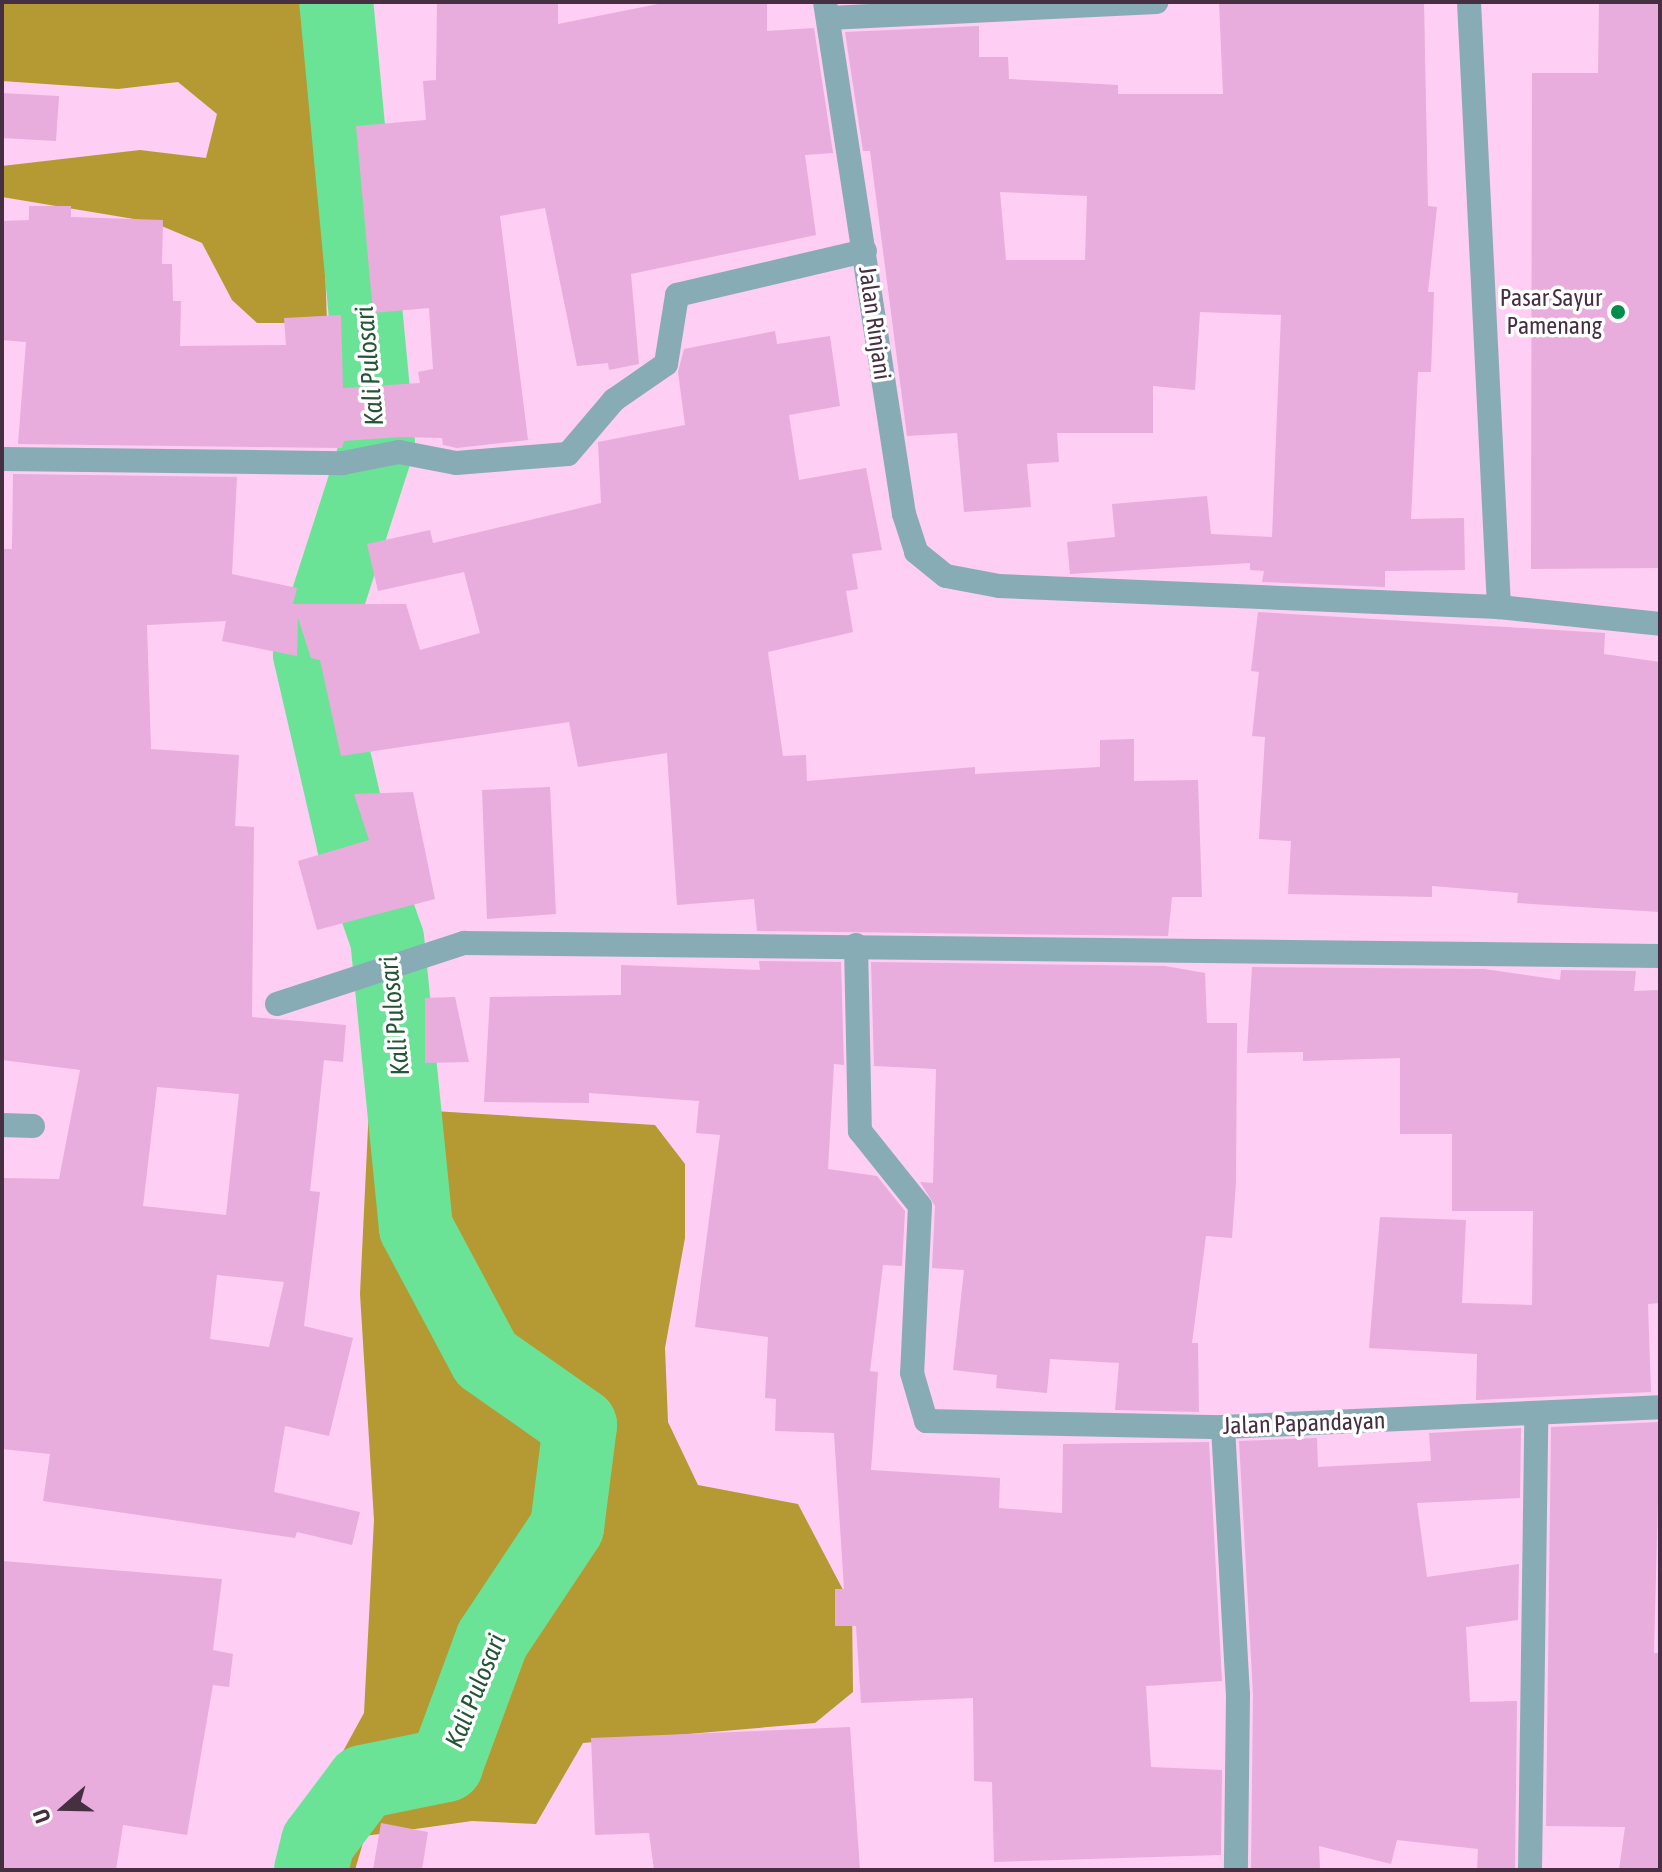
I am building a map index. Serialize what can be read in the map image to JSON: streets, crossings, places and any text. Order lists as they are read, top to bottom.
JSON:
{
  "streets": {
    "street": ["Jalan Rinjani", "Jalan Papandayan"]
  },
  "water": ["Kali Pulosari"],
  "places": ["Pasar Sayur Pamenang"],
  "north": "left"
}
